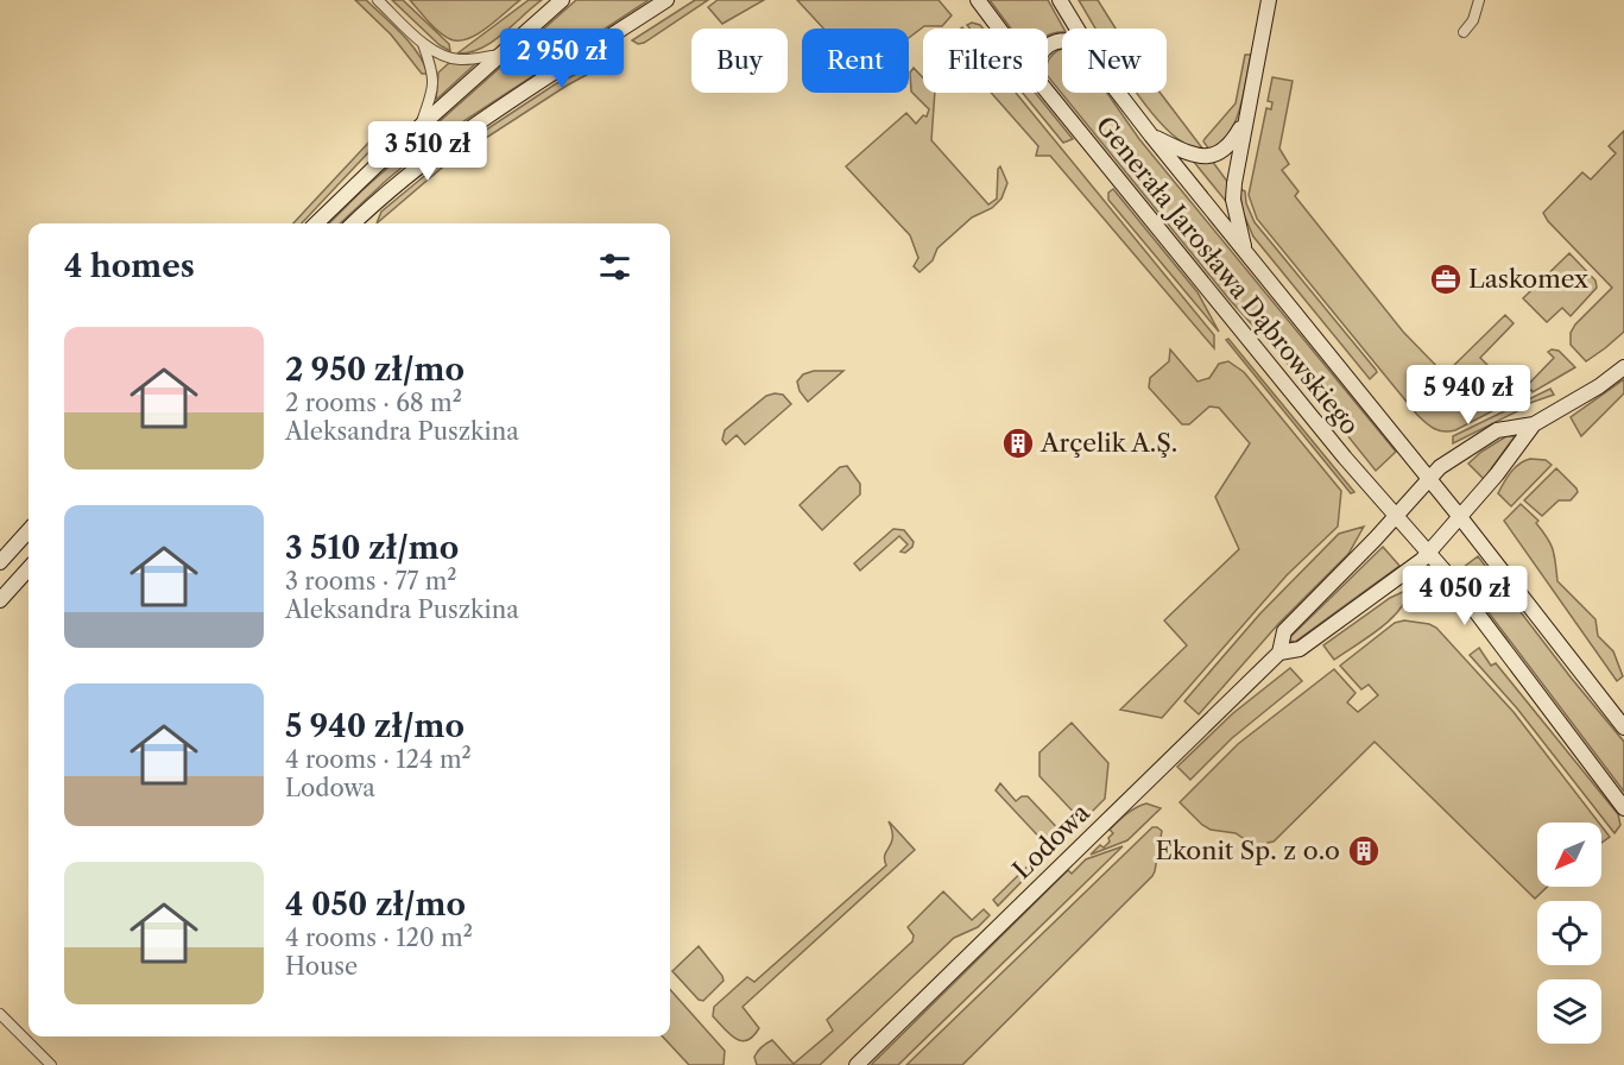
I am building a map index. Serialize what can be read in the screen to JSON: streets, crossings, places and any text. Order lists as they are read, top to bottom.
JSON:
{
  "streets": {
    "main road": ["Generała Jarosława Dąbrowskiego", "Lodowa"]
  },
  "crossings": [
    ["Generała Jarosława Dąbrowskiego", "Lodowa"]
  ],
  "places": {
    "office": ["Laskomex"],
    "building": ["Arçelik A.Ş.", "Ekonit Sp. z o.o"]
  },
  "north": "bottom left",
  "page": {
    "price": [
      "2 950 zł",
      "3 510 zł",
      "5 940 zł",
      "4 050 zł"
    ],
    "chip": [
      "Buy",
      "Rent",
      "Filters",
      "New"
    ],
    "heading": "4 homes",
    "list": [
      {
        "name": "2 950 zł/mo",
        "note": "2 rooms · 68 m² · Aleksandra Puszkina"
      },
      {
        "name": "3 510 zł/mo",
        "note": "3 rooms · 77 m² · Aleksandra Puszkina"
      },
      {
        "name": "5 940 zł/mo",
        "note": "4 rooms · 124 m² · Lodowa"
      },
      {
        "name": "4 050 zł/mo",
        "note": "4 rooms · 120 m² · House"
      }
    ]
  }
}
